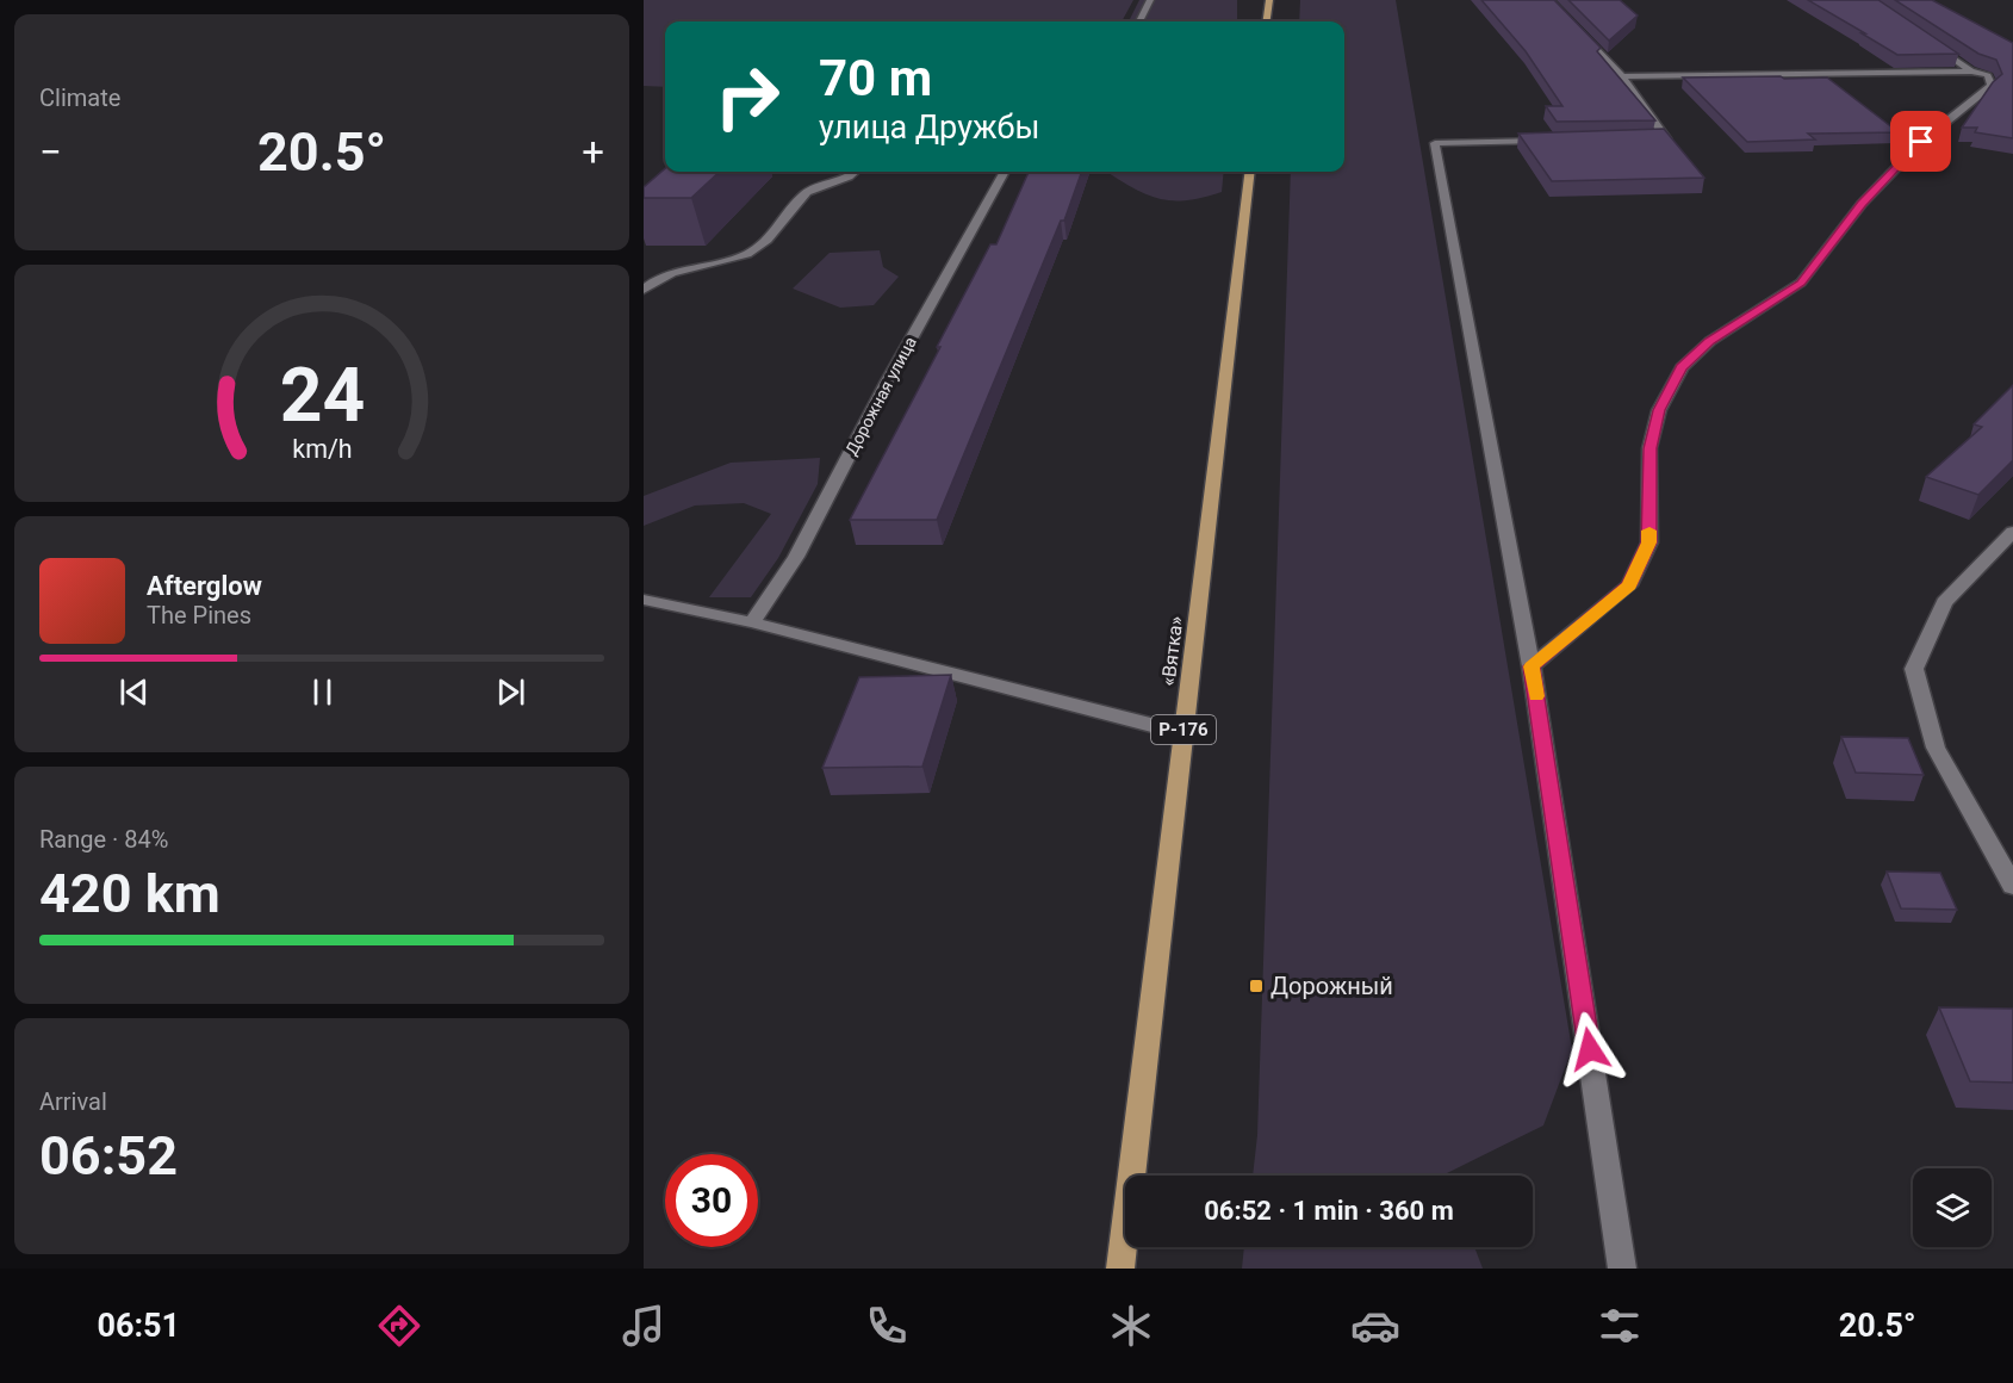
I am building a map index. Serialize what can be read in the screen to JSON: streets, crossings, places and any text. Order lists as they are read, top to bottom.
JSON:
{
  "streets": {
    "main road": ["«Вятка»", "Р-176"],
    "street": ["Дорожная улица"]
  },
  "places": {
    "transit": ["Дорожный"]
  },
  "page": {
    "tile": [
      "Climate",
      ["Range · 84%", "420 km"],
      ["Arrival", "06:52"]
    ],
    "turn": ["70 m", "улица Дружбы"],
    "heat": ["−", "20.5°", "+"],
    "song": ["Afterglow", "The Pines"],
    "limit": "30",
    "trip": "06:52 · 1 min · 360 m",
    "tabs": ["06:51", "20.5°"],
    "gauge": ["24", "km/h"]
  }
}
